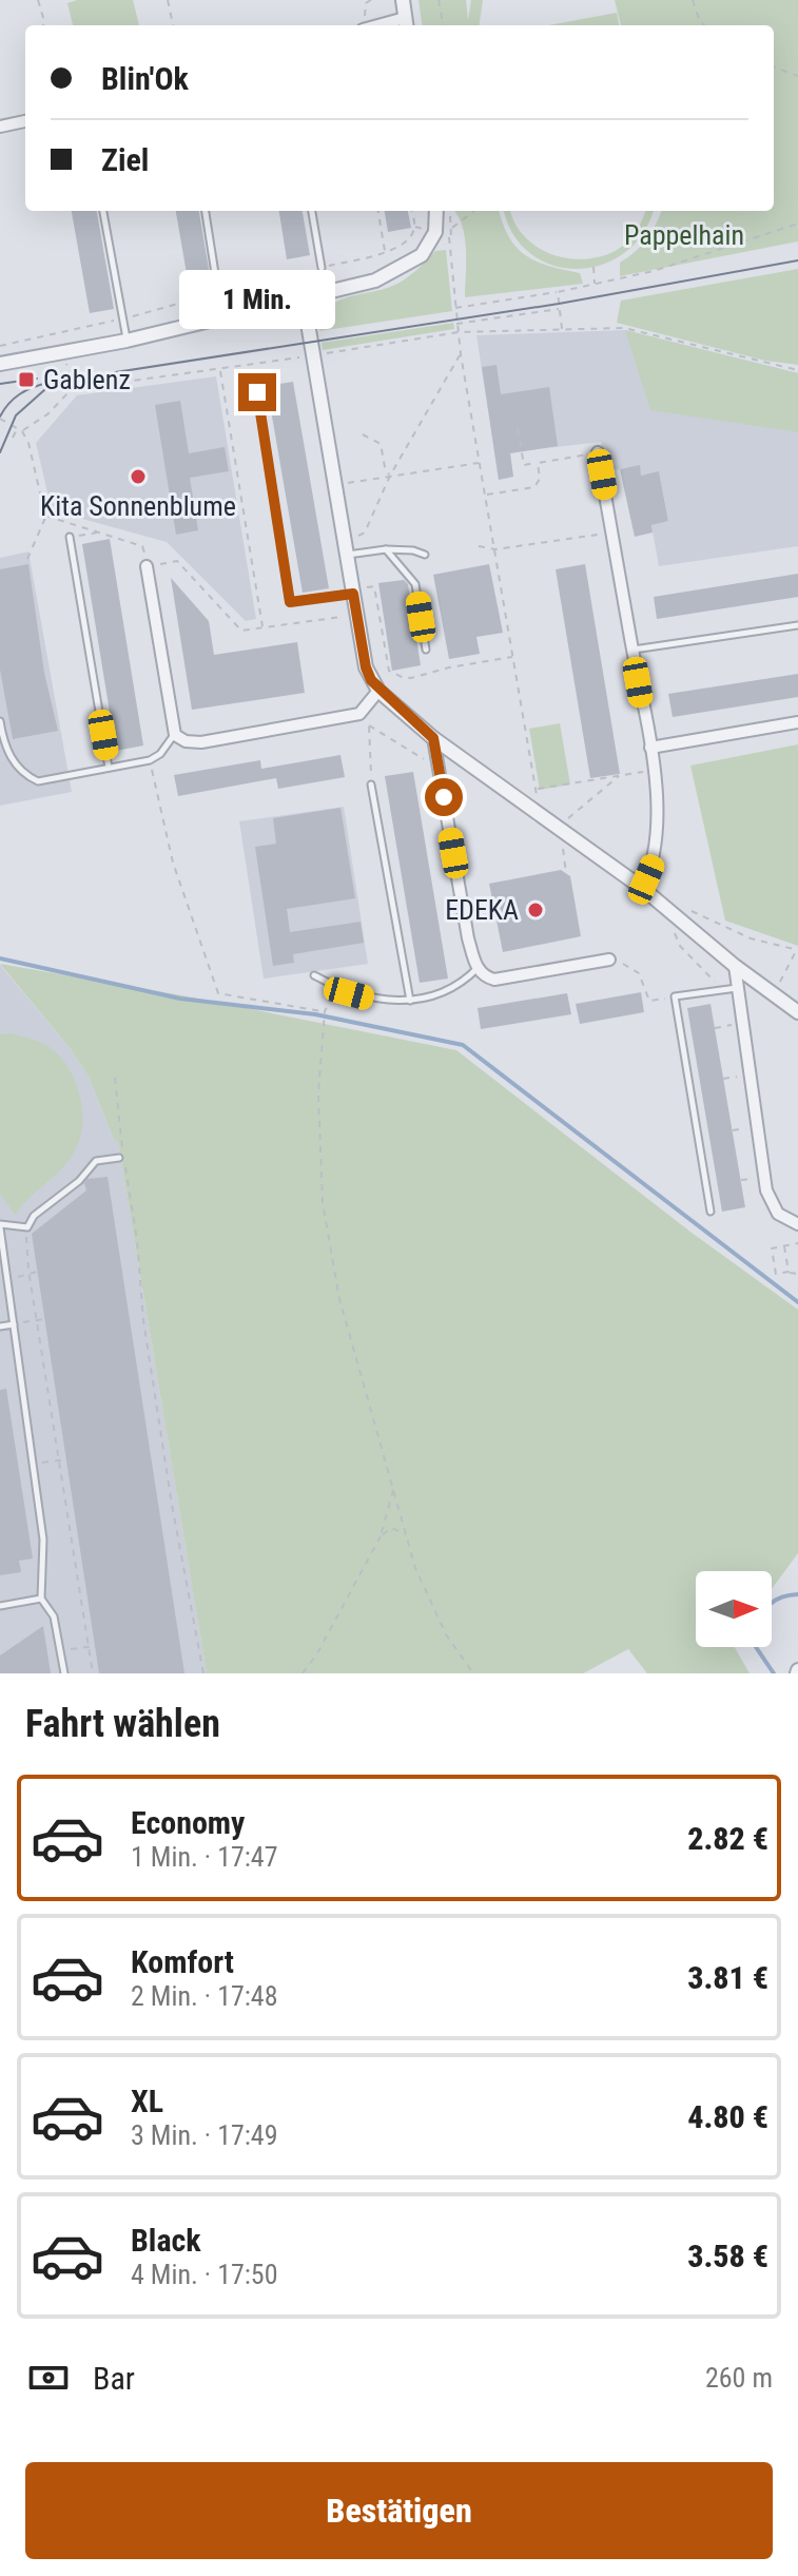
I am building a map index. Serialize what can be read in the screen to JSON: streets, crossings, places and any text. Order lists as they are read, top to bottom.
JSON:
{
  "parks": ["Pappelhain"],
  "places": {
    "transit": ["Gablenz"],
    "other": ["Kita Sonnenblume", "EDEKA"]
  },
  "north": "right",
  "page": {
    "banner": ["Blin'Ok", "Ziel"],
    "bubble": "1 Min.",
    "heading": "Fahrt wählen",
    "list": [
      {
        "name": "Economy",
        "note": "1 Min. · 17:47",
        "value": "2.82 €"
      },
      {
        "name": "Komfort",
        "note": "2 Min. · 17:48",
        "value": "3.81 €"
      },
      {
        "name": "XL",
        "note": "3 Min. · 17:49",
        "value": "4.80 €"
      },
      {
        "name": "Black",
        "note": "4 Min. · 17:50",
        "value": "3.58 €"
      }
    ],
    "pay": ["Bar", "260 m"],
    "buttons": "Bestätigen"
  }
}
